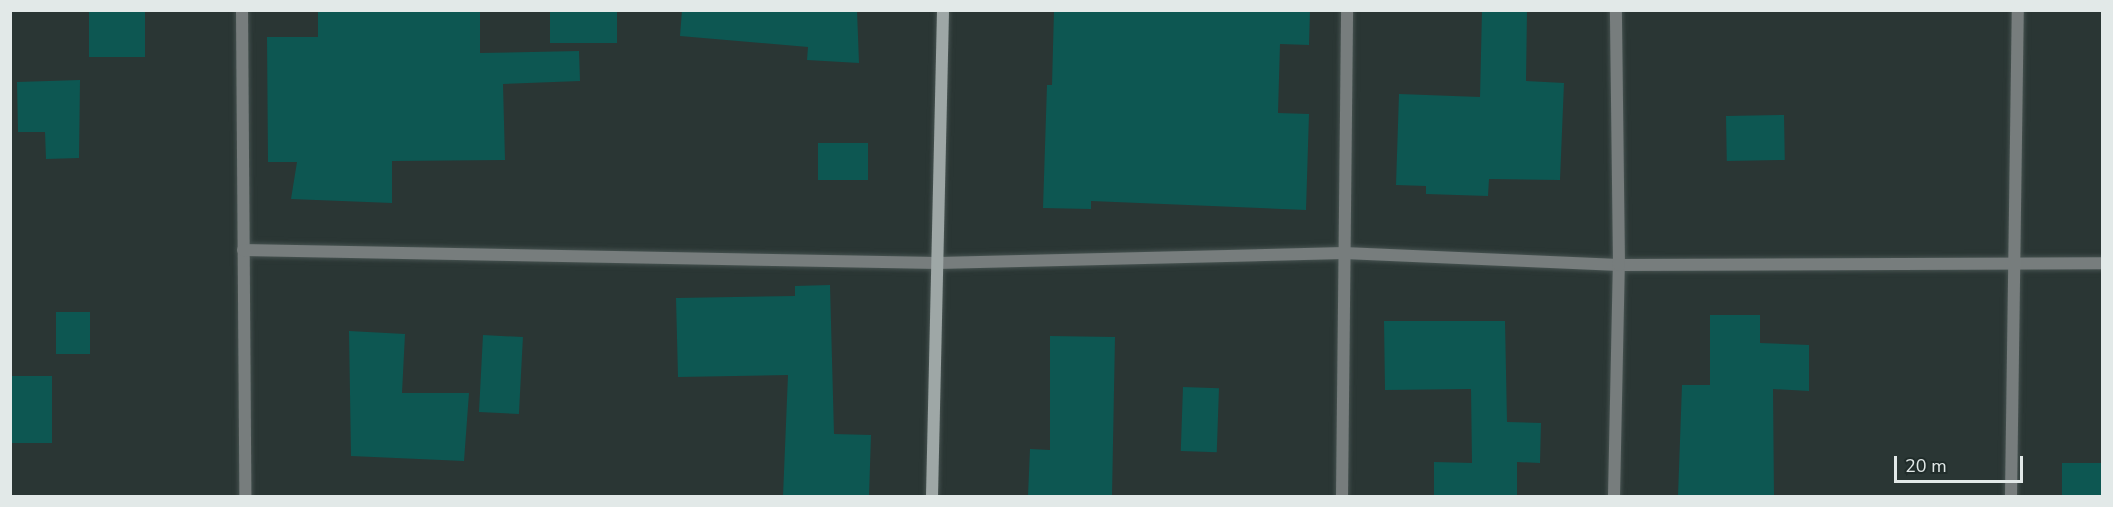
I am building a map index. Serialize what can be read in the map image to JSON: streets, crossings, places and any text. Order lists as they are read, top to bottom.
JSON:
{
  "scale_bar": "20 m"
}
